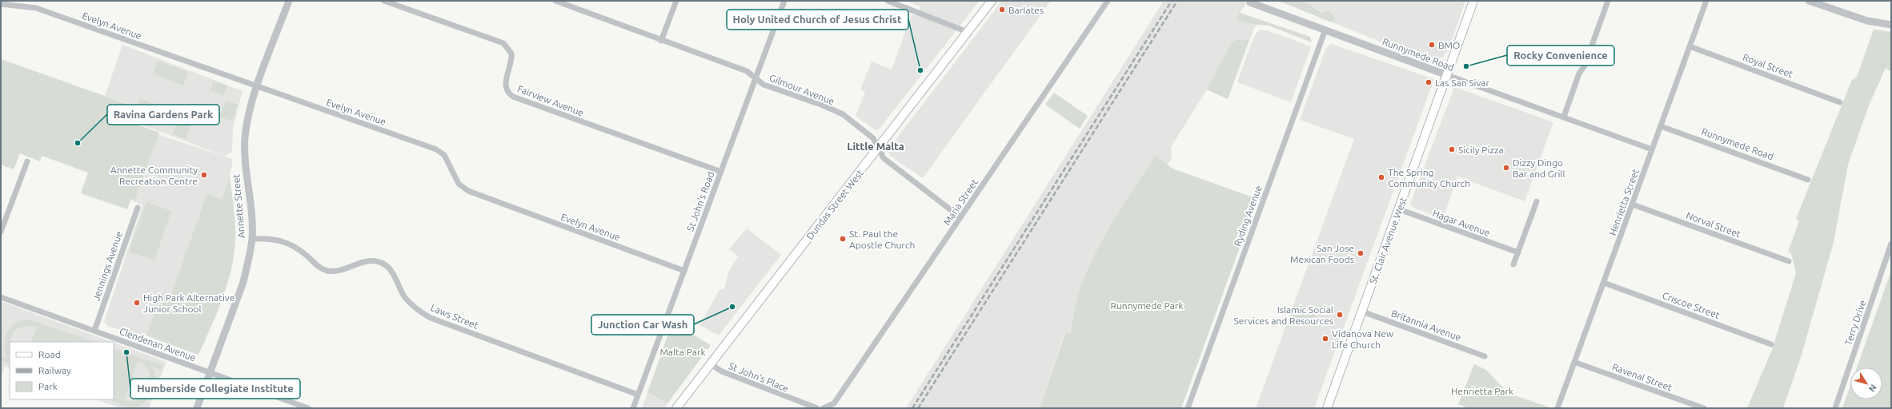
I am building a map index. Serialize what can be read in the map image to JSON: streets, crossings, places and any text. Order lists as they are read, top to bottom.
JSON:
{
  "streets": {
    "main road": ["Dundas Street West", "St. Clair Avenue West"],
    "street": [
      "Evelyn Avenue",
      "Runnymede Road",
      "Royal Street",
      "Gilmour Avenue",
      "Fairview Avenue",
      "St John's Road",
      "Maria Street",
      "Henrietta Street",
      "Annette Street",
      "Ryding Avenue",
      "Hagar Avenue",
      "Norval Street",
      "Jennings Avenue",
      "Criscoe Street",
      "Laws Street",
      "Terry Drive",
      "Britannia Avenue",
      "Clendenan Avenue",
      "St John's Place",
      "Ravenal Street"
    ]
  },
  "crossings": [
    ["Evelyn Avenue", "St John's Road"],
    ["Evelyn Avenue", "Annette Street"],
    ["Runnymede Road", "Henrietta Street"],
    ["Runnymede Road", "Ryding Avenue"],
    ["Runnymede Road", "St. Clair Avenue West"],
    ["Royal Street", "Henrietta Street"],
    ["Gilmour Avenue", "St John's Road"],
    ["Gilmour Avenue", "Maria Street"],
    ["Gilmour Avenue", "Dundas Street West"],
    ["Fairview Avenue", "St John's Road"],
    ["St John's Road", "Laws Street"],
    ["Henrietta Street", "Norval Street"],
    ["Henrietta Street", "Criscoe Street"],
    ["Henrietta Street", "Ravenal Street"],
    ["Dundas Street West", "St John's Place"],
    ["Annette Street", "Laws Street"],
    ["Annette Street", "Clendenan Avenue"],
    ["Hagar Avenue", "St. Clair Avenue West"],
    ["St. Clair Avenue West", "Britannia Avenue"],
    ["Jennings Avenue", "Clendenan Avenue"]
  ],
  "districts": ["Little Malta"],
  "parks": ["Runnymede Park", "Malta Park", "Henrietta Park"],
  "places": [
    "Barlates",
    "BMO",
    "Rocky Convenience",
    "Holy United Church of Jesus Christ",
    "Las San Sivar",
    "Ravina Gardens Park",
    "Sicily Pizza",
    "Dizzy Dingo Bar and Grill",
    "Annette Community Recreation Centre",
    "The Spring Community Church",
    "St. Paul the Apostle Church",
    "San Jose Mexican Foods",
    "High Park Alternative Junior School",
    "Junction Car Wash",
    "Islamic Social Services and Resources",
    "Vidanova New Life Church",
    "Humberside Collegiate Institute"
  ],
  "legend": ["Road", "Railway", "Park"],
  "north": "bottom right"
}
